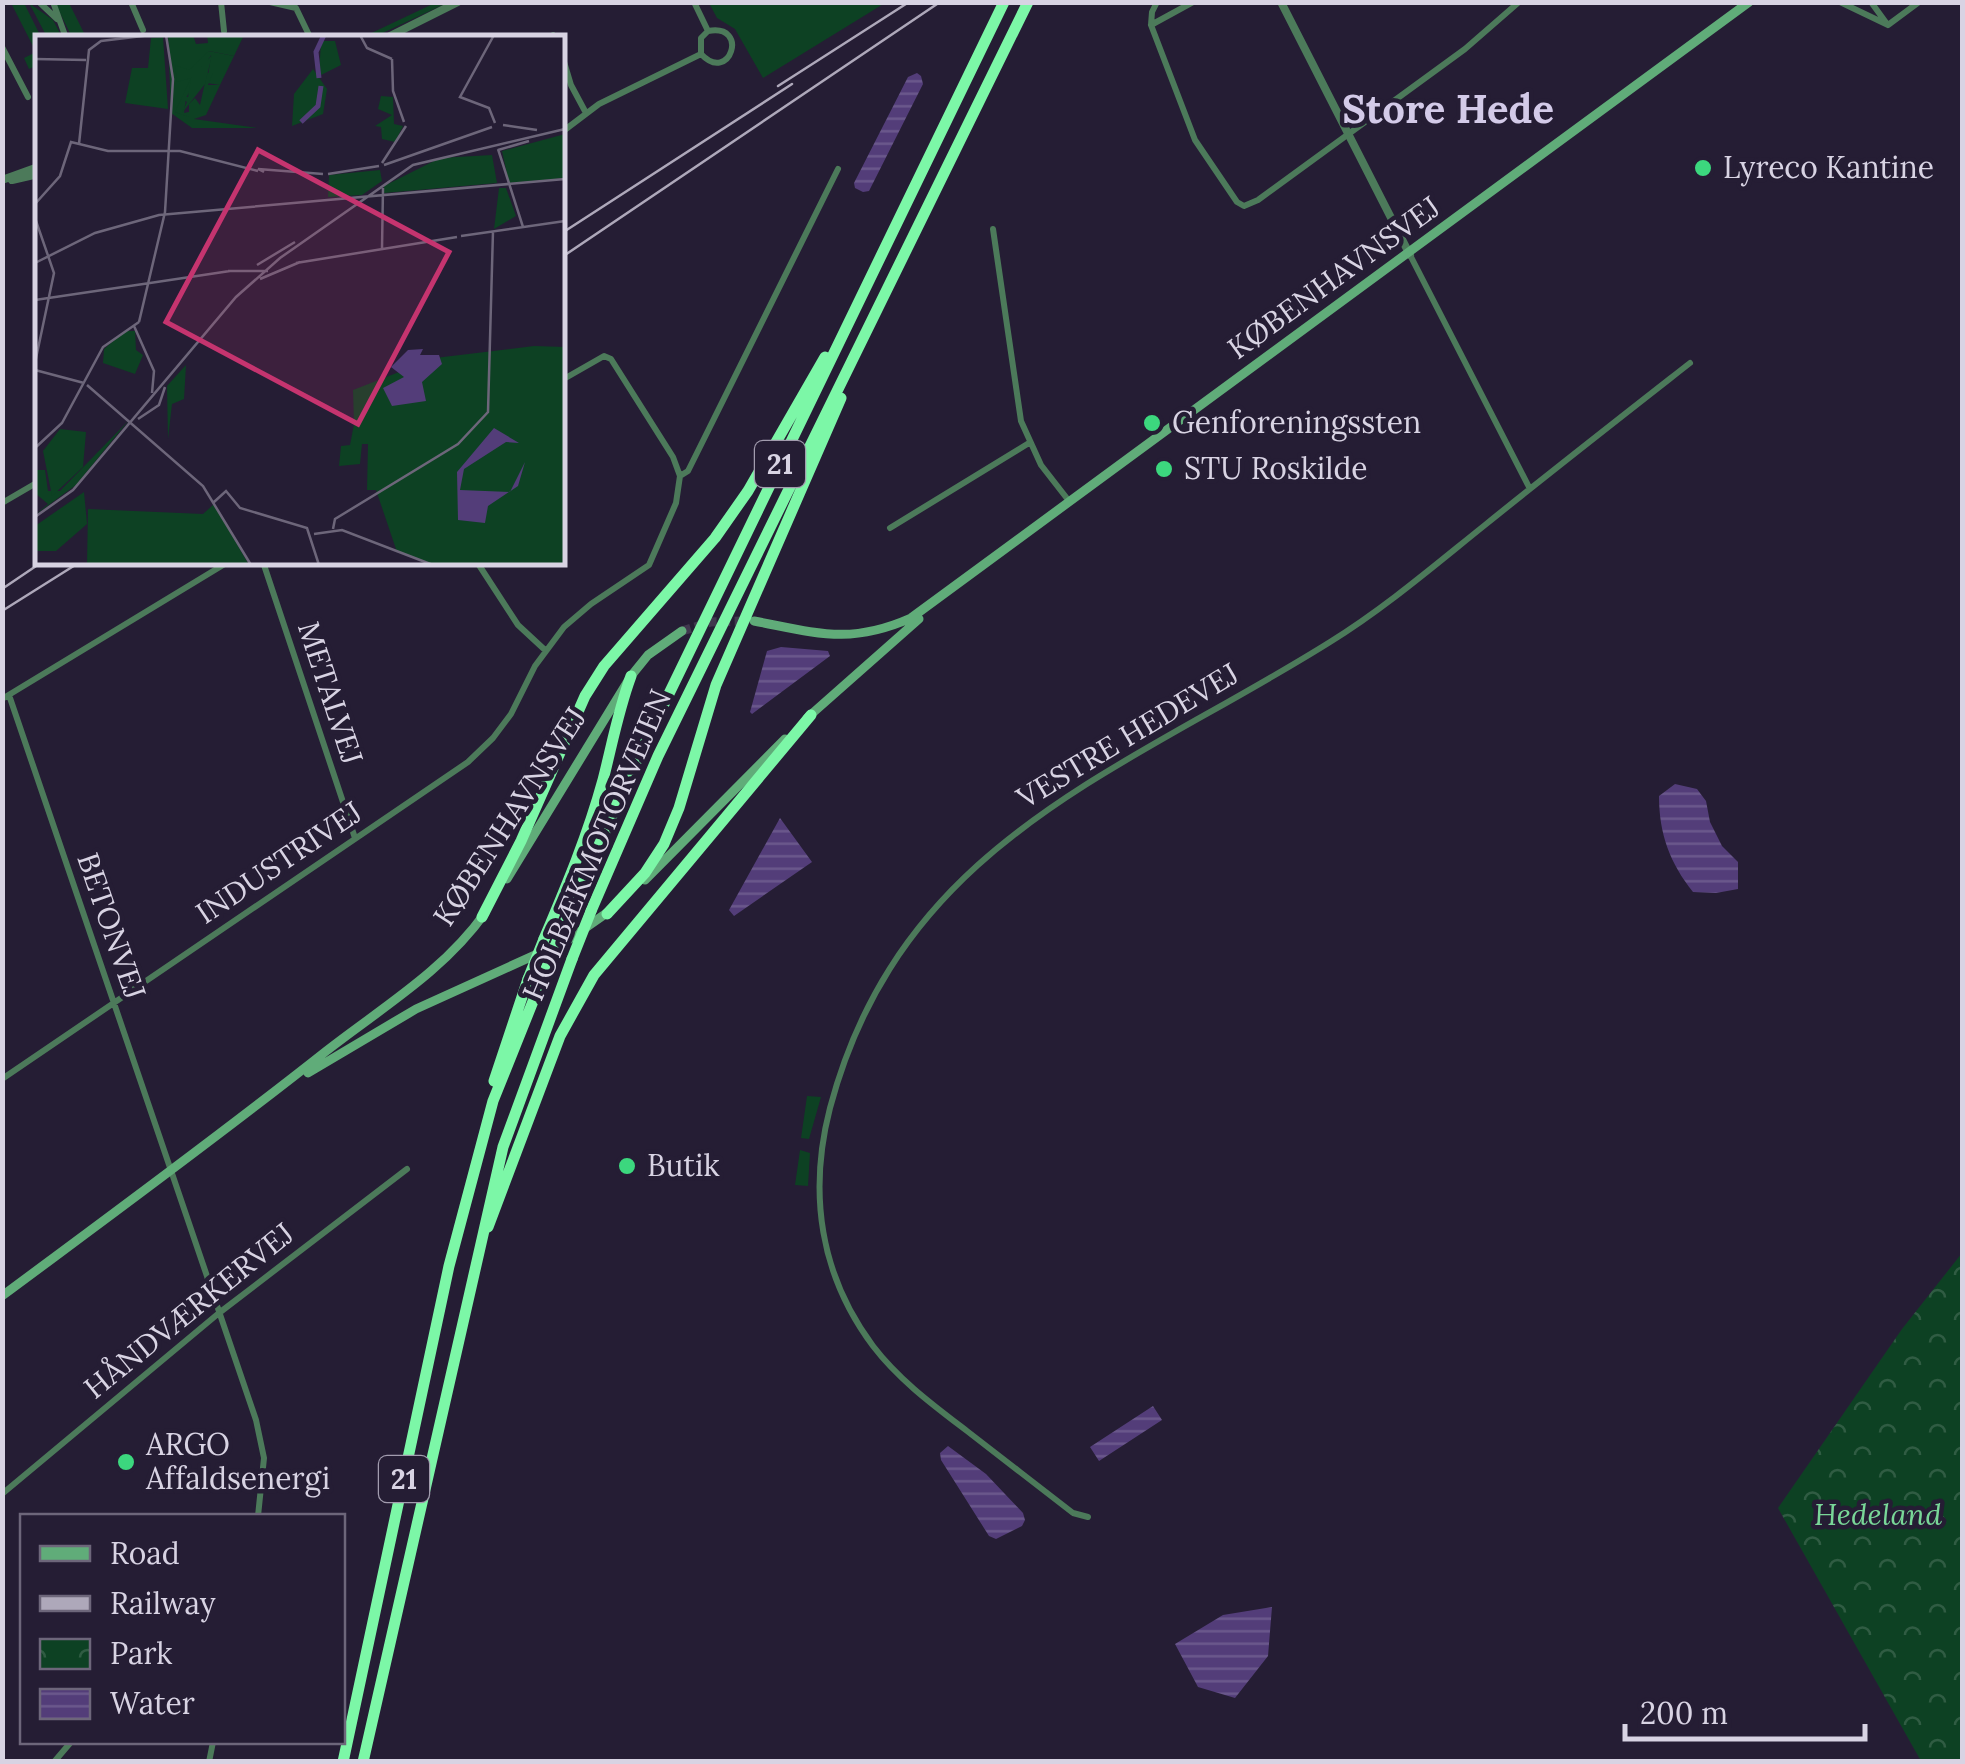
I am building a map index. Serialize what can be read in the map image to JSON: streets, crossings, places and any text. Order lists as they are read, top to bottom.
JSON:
{
  "streets": {
    "highway": ["21", "HOLBÆKMOTORVEJEN"],
    "main road": ["KØBENHAVNSVEJ"],
    "street": [
      "METALVEJ",
      "VESTRE HEDEVEJ",
      "INDUSTRIVEJ",
      "BETONVEJ",
      "HÅNDVÆRKERVEJ"
    ]
  },
  "crossings": [
    ["KØBENHAVNSVEJ", "BETONVEJ"],
    ["METALVEJ", "INDUSTRIVEJ"],
    ["INDUSTRIVEJ", "BETONVEJ"],
    ["BETONVEJ", "HÅNDVÆRKERVEJ"]
  ],
  "districts": ["Store Hede"],
  "parks": ["Hedeland"],
  "places": [
    "Lyreco Kantine",
    "Genforeningssten",
    "STU Roskilde",
    "Butik",
    "ARGO Affaldsenergi"
  ],
  "legend": [
    "Road",
    "Railway",
    "Park",
    "Water"
  ],
  "scale_bar": "200 m"
}
